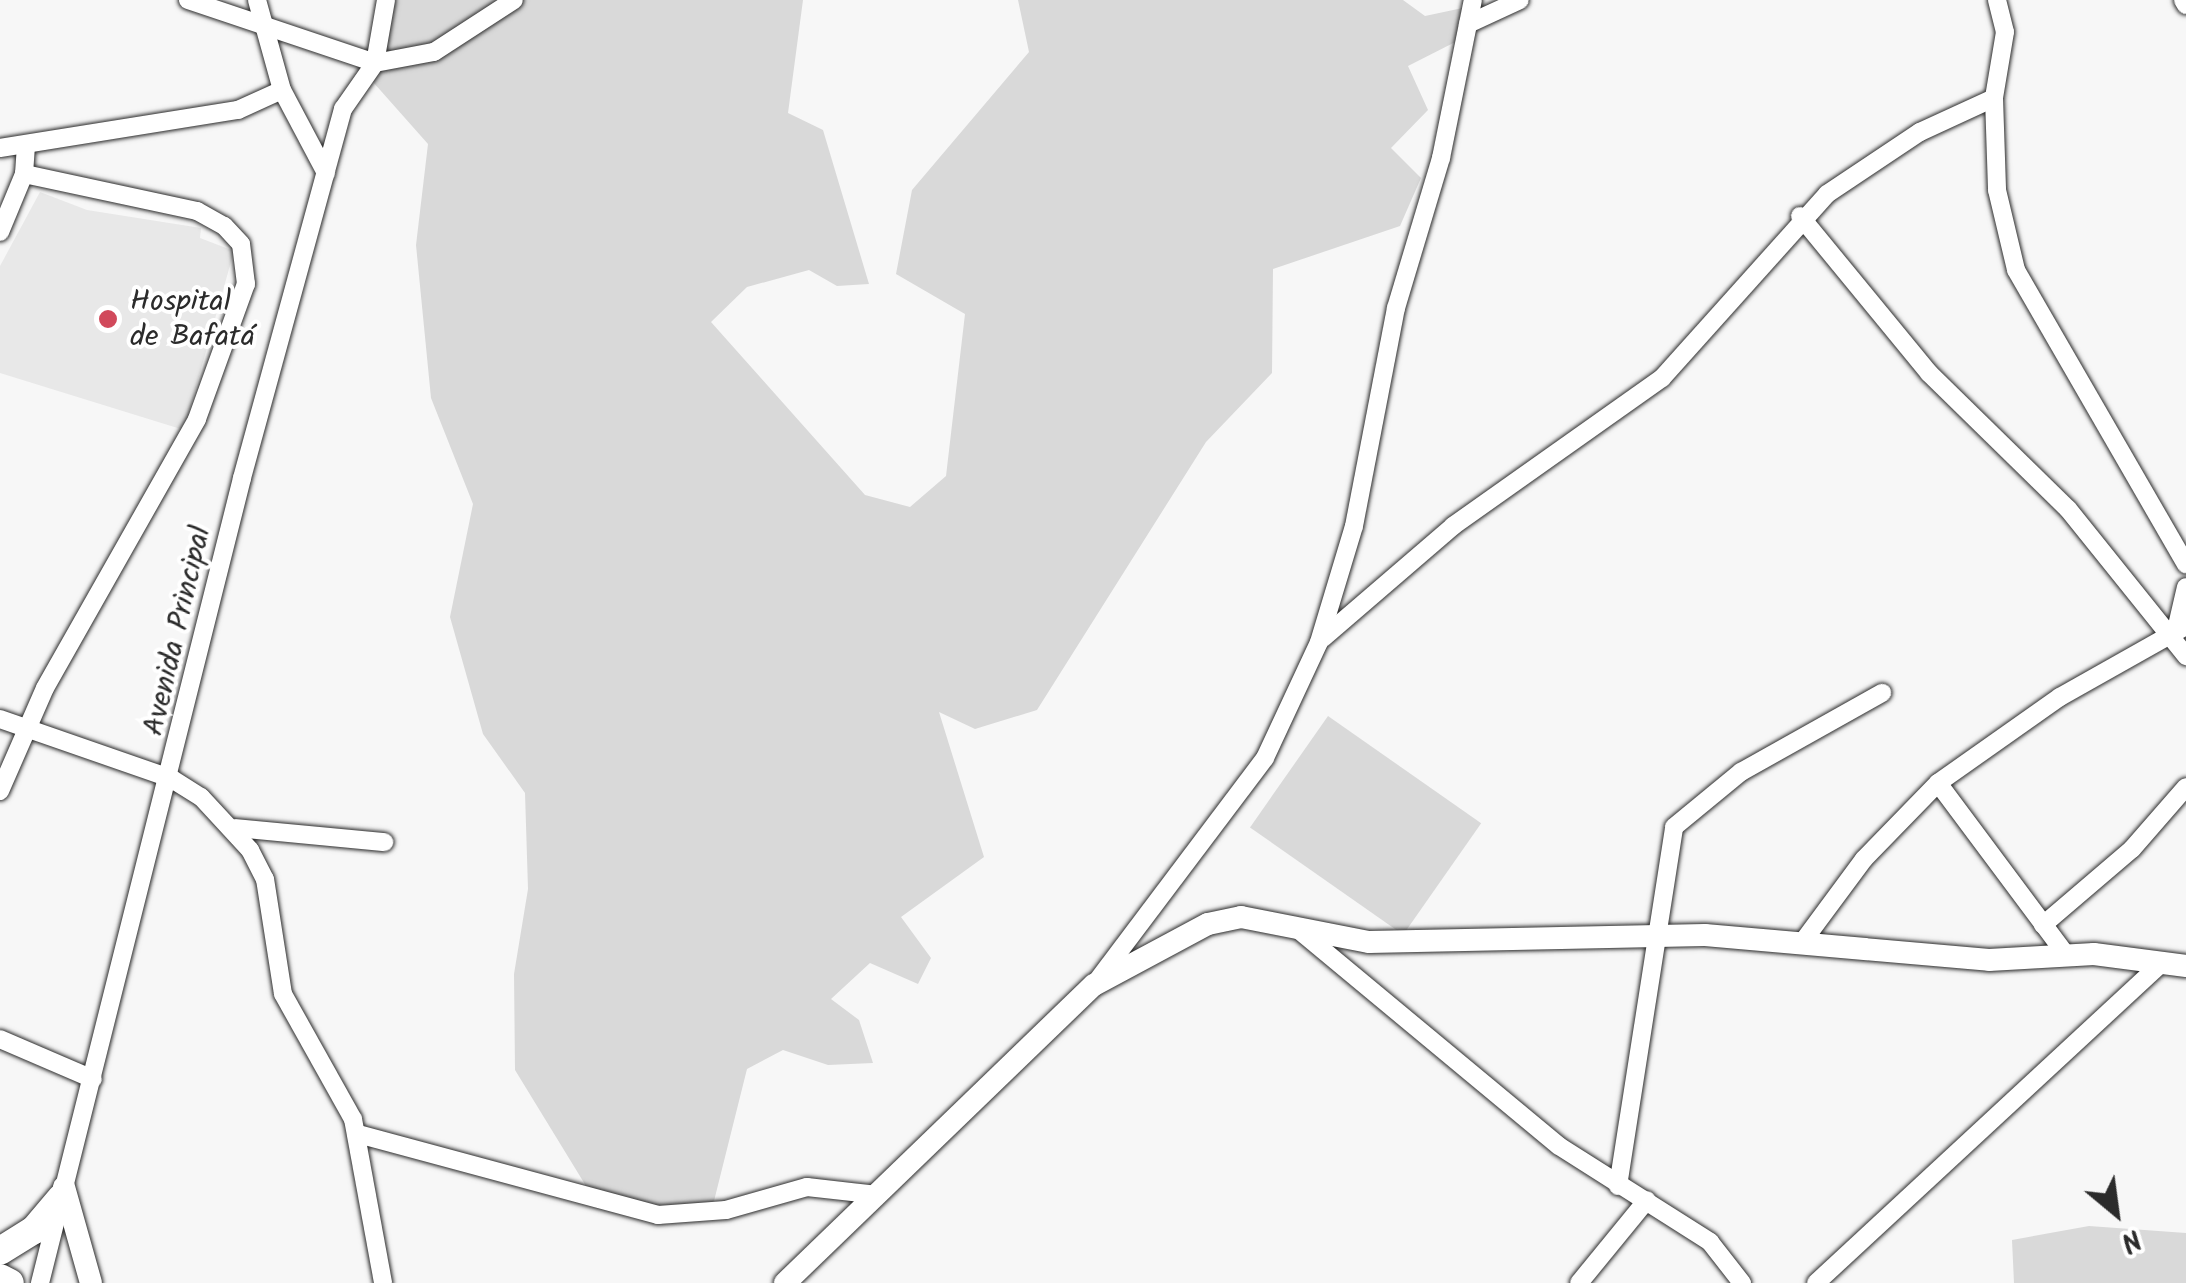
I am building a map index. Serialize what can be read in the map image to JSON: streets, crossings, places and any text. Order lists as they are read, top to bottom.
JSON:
{
  "streets": {
    "street": ["Avenida Principal"]
  },
  "places": ["Hospital de Bafatá"],
  "north": "bottom right"
}
